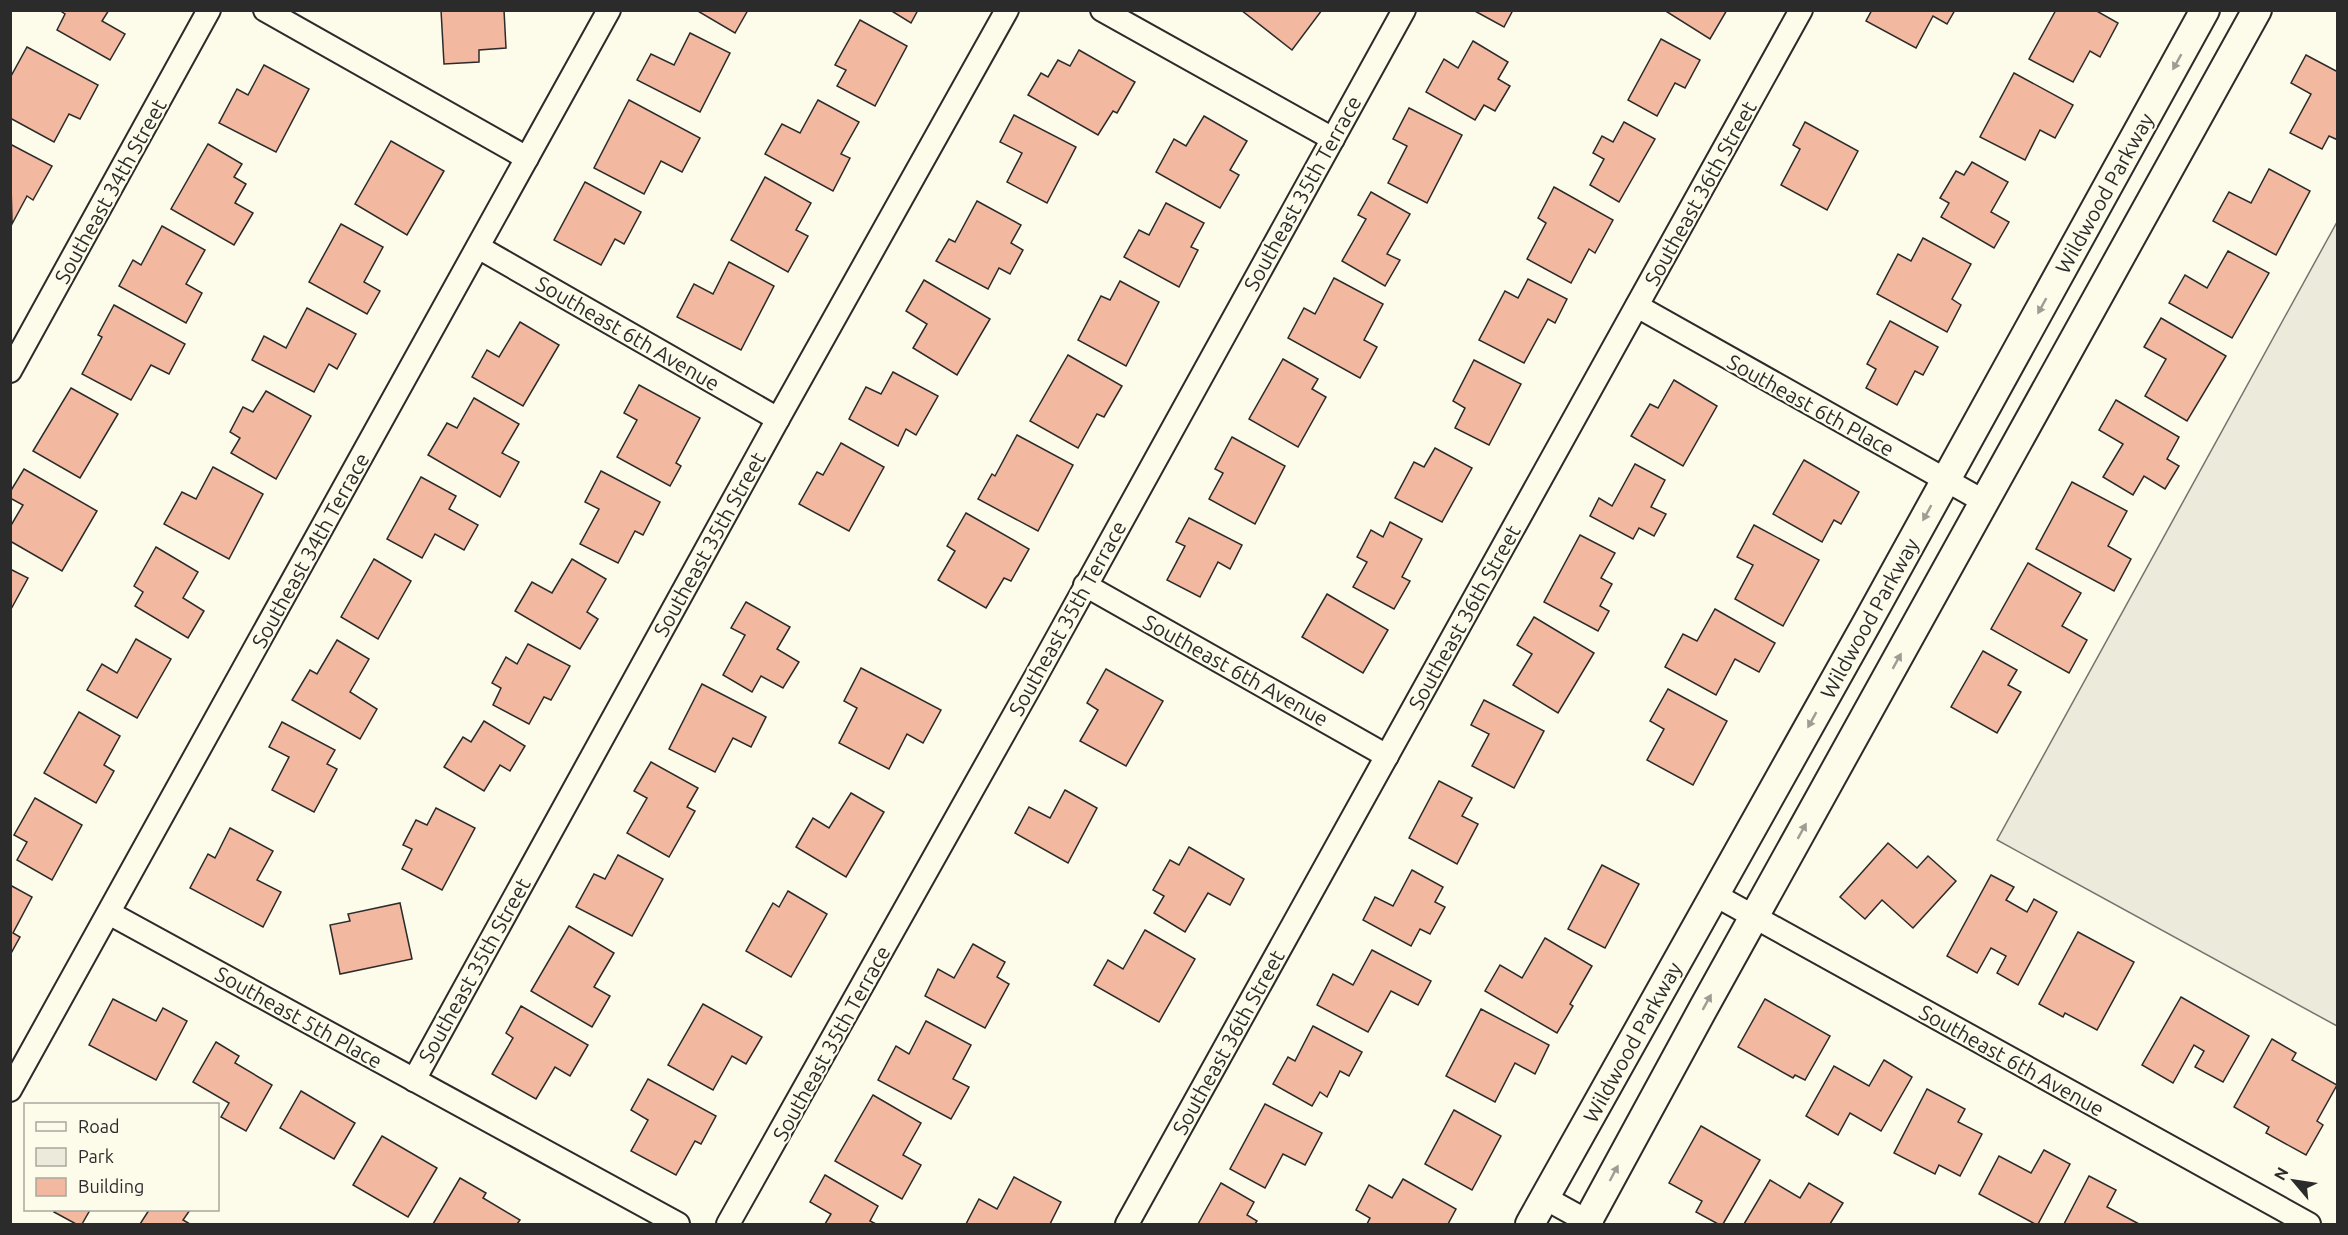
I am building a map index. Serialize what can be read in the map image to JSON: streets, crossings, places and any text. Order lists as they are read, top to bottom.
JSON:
{
  "streets": {
    "street": [
      "Southeast 34th Street",
      "Southeast 35th Terrace",
      "Southeast 36th Street",
      "Wildwood Parkway",
      "Southeast 6th Avenue",
      "Southeast 6th Place",
      "Southeast 35th Street",
      "Southeast 34th Terrace",
      "Southeast 5th Place"
    ]
  },
  "crossings": [
    ["Southeast 35th Terrace", "Southeast 6th Avenue"],
    ["Southeast 36th Street", "Southeast 6th Avenue"],
    ["Southeast 36th Street", "Southeast 6th Place"],
    ["Wildwood Parkway", "Southeast 6th Avenue"],
    ["Wildwood Parkway", "Southeast 6th Place"],
    ["Southeast 6th Avenue", "Southeast 35th Street"],
    ["Southeast 6th Avenue", "Southeast 34th Terrace"],
    ["Southeast 35th Street", "Southeast 5th Place"],
    ["Southeast 34th Terrace", "Southeast 5th Place"]
  ],
  "legend": ["Road", "Park", "Building"],
  "north": "top left"
}
